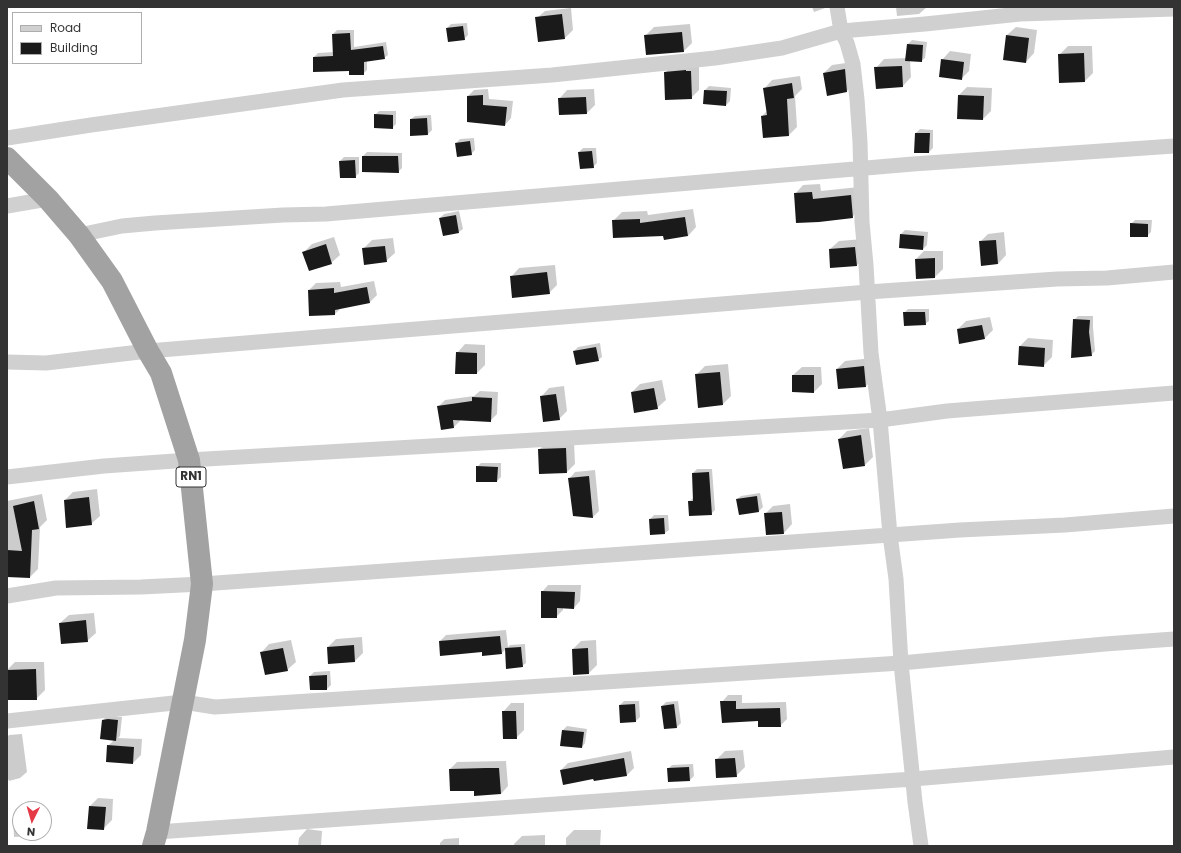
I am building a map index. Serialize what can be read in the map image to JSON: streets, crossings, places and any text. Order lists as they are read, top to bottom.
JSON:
{
  "streets": {
    "highway": ["RN1"]
  },
  "legend": ["Road", "Building"],
  "north": "bottom"
}
